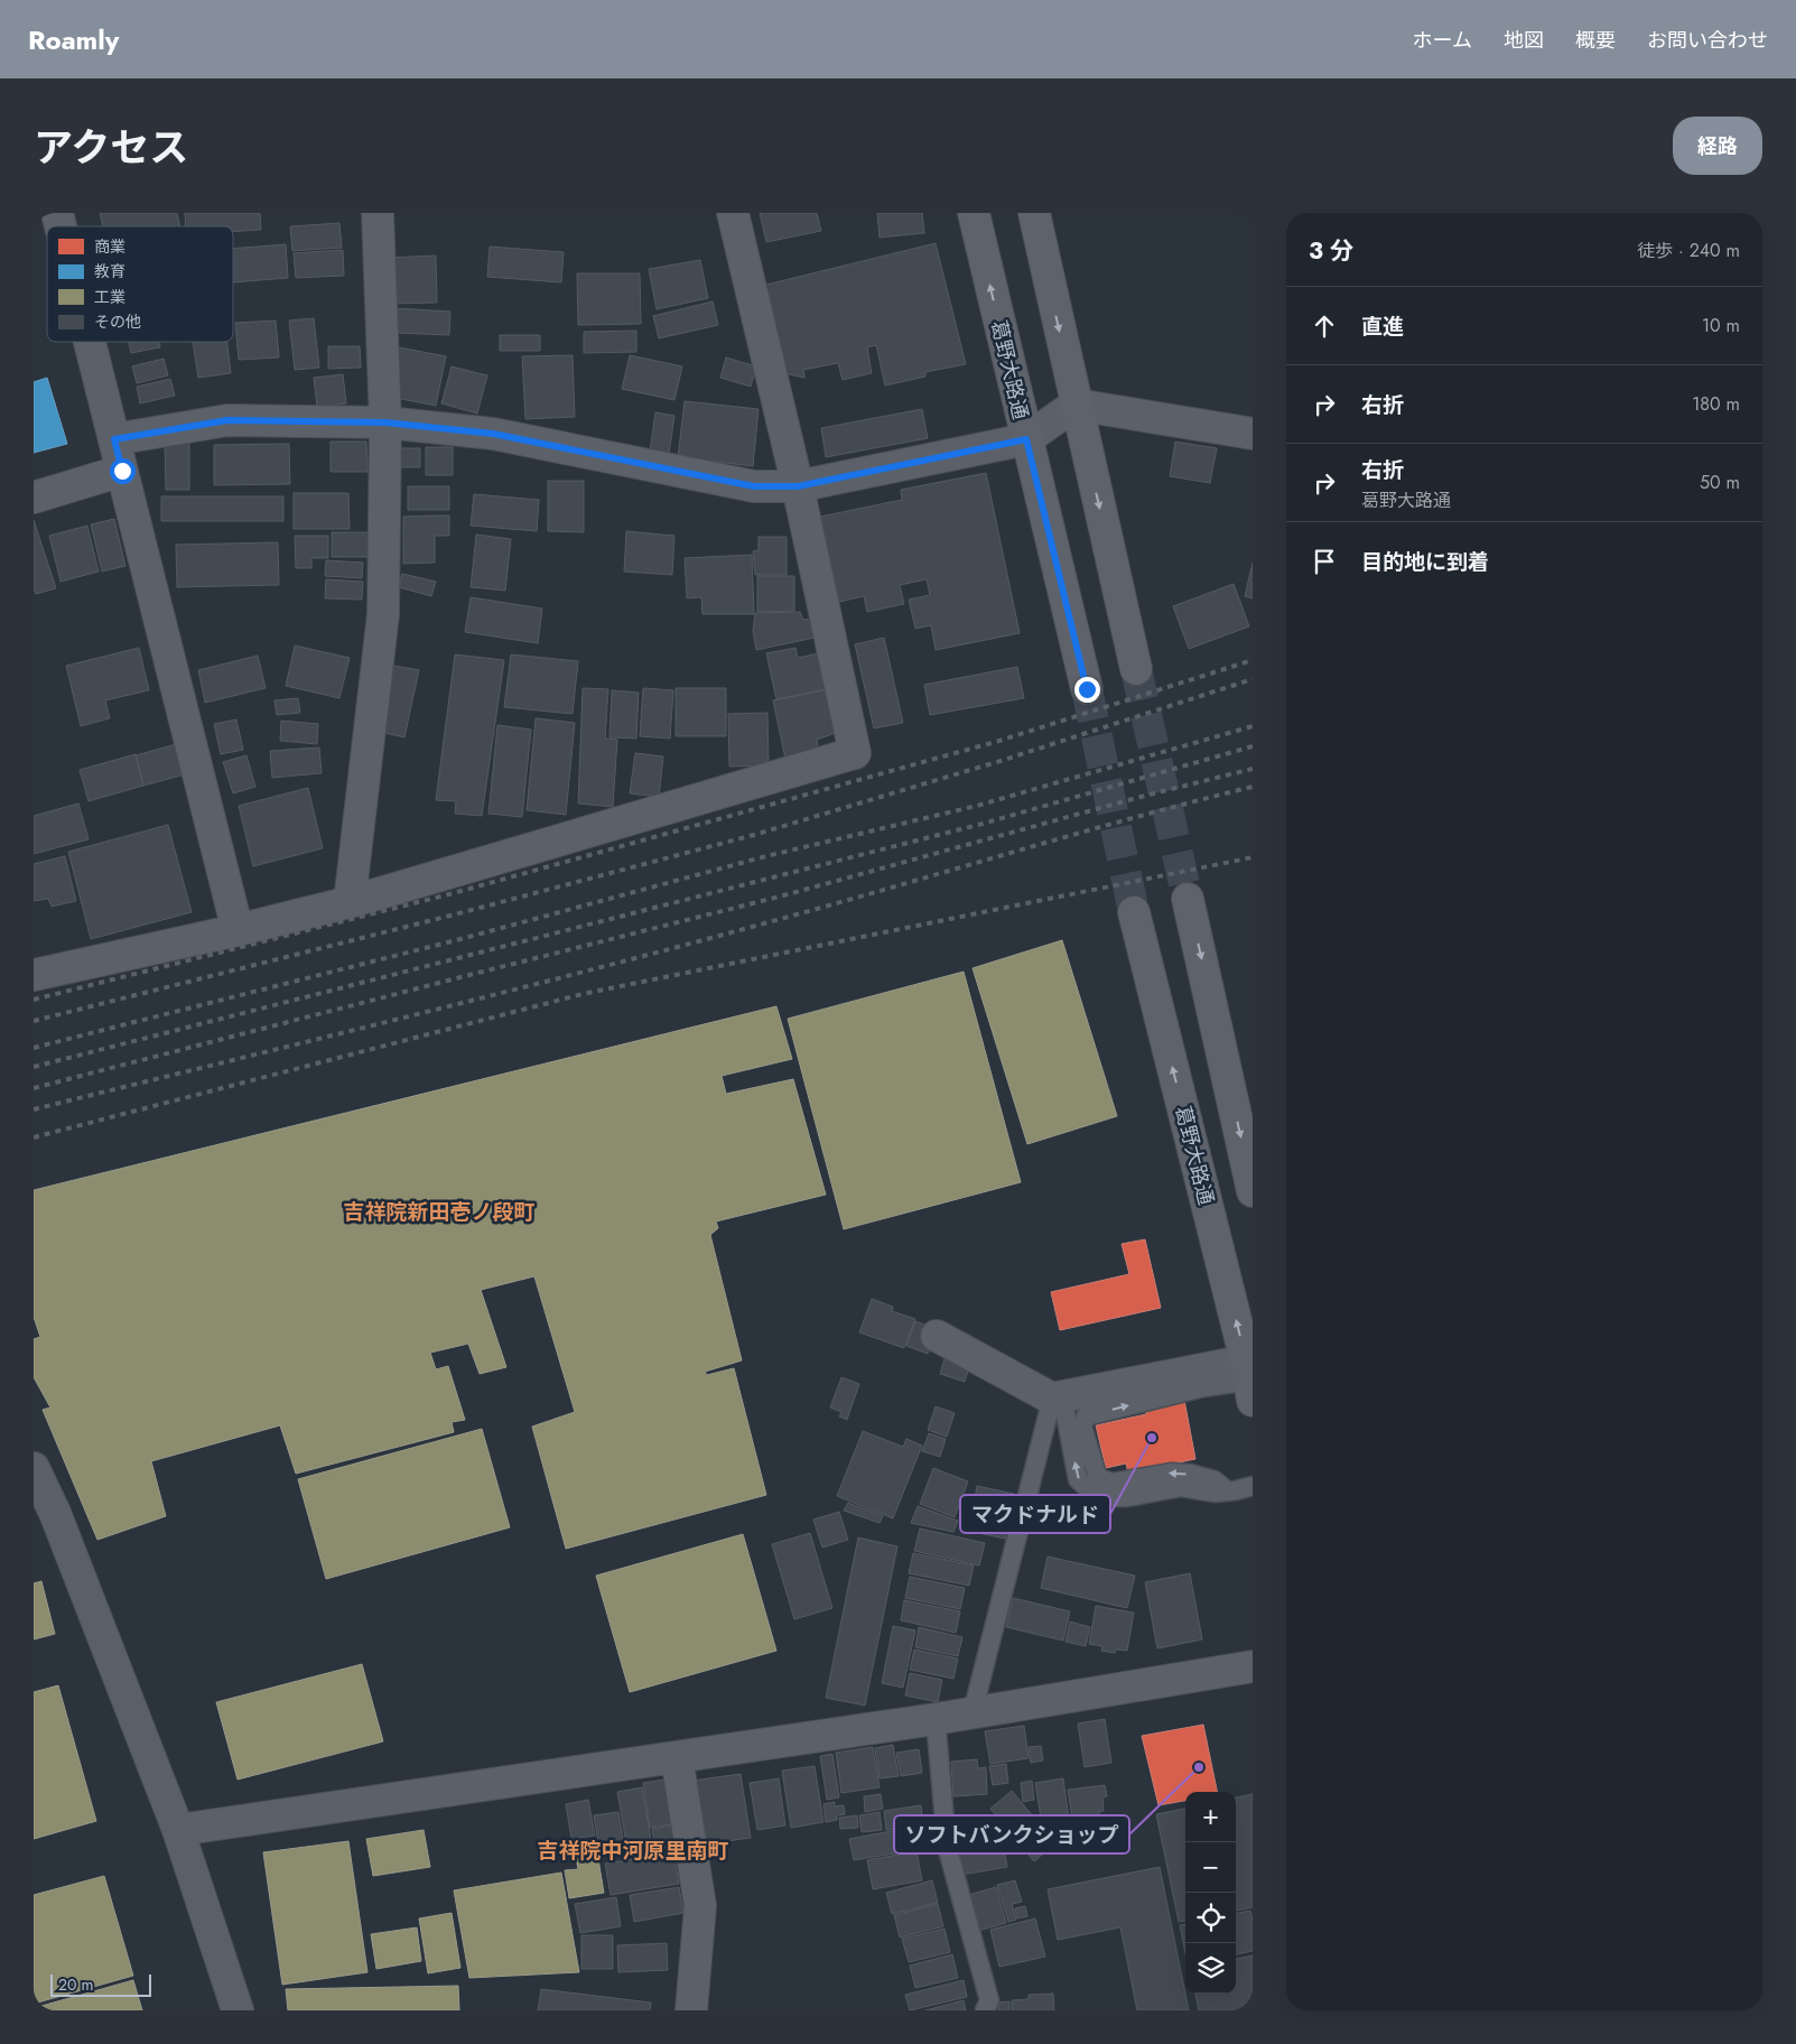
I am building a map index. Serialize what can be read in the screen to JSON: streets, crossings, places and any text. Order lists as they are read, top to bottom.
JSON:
{
  "streets": {
    "main road": ["葛野大路通"]
  },
  "districts": ["吉祥院新田壱ノ段町", "吉祥院中河原里南町"],
  "places": ["マクドナルド", "ソフトバンクショップ"],
  "legend": [
    "商業",
    "教育",
    "工業",
    "その他"
  ],
  "scale_bar": "20 m",
  "page": {
    "header": "Roamly",
    "nav": [
      "ホーム",
      "地図",
      "概要",
      "お問い合わせ"
    ],
    "title": "アクセス",
    "buttons": "経路",
    "heading": ["3 分", "徒歩 · 240 m"],
    "list": [
      ["直進", "10 m"],
      ["右折", "180 m"],
      ["右折", "葛野大路通", "50 m"],
      "目的地に到着"
    ],
    "map_buttons": ["+", "−"],
    "scale": "20 m"
  }
}
